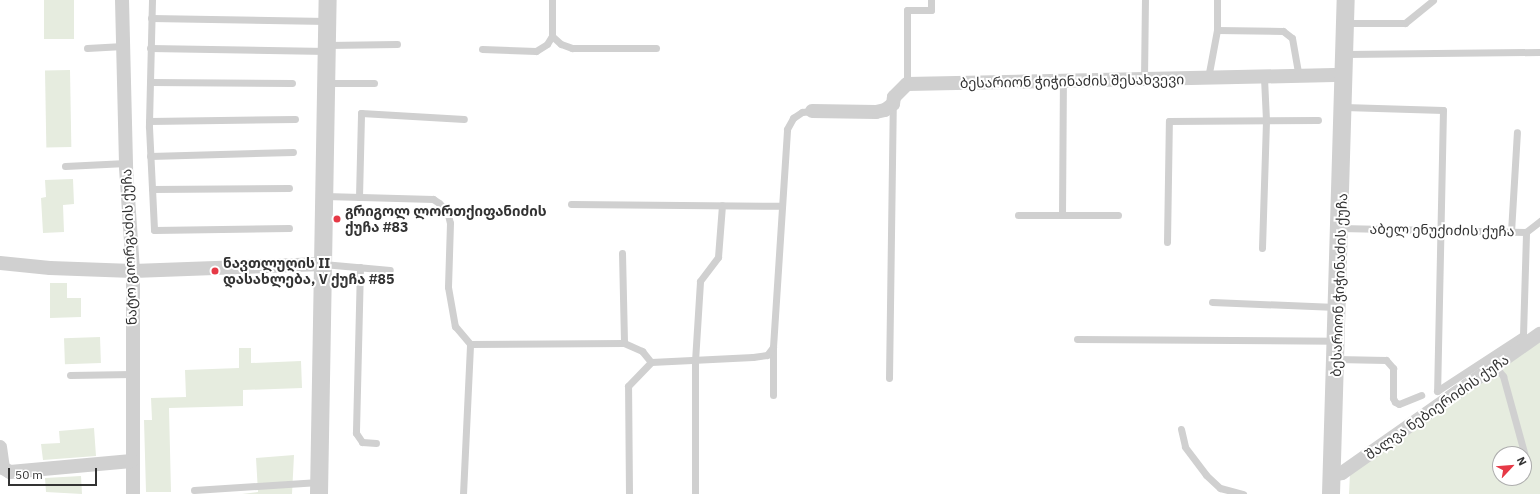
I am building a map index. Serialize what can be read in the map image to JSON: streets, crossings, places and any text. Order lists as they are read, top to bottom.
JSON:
{
  "streets": {
    "street": [
      "ბესარიონ ჭიჭინაძის შესახვევი",
      "ნატო გიორგაძის ქუჩა",
      "ბესარიონ ჭიჭინაძის ქუჩა",
      "შალვა ნებიერიძის ქუჩა"
    ],
    "lane": ["აბელ ენუქიძის ქუჩა"]
  },
  "crossings": [
    ["ბესარიონ ჭიჭინაძის შესახვევი", "ბესარიონ ჭიჭინაძის ქუჩა"],
    ["აბელ ენუქიძის ქუჩა", "ბესარიონ ჭიჭინაძის ქუჩა"],
    ["ბესარიონ ჭიჭინაძის ქუჩა", "შალვა ნებიერიძის ქუჩა"]
  ],
  "places": ["გრიგოლ ლორთქიფანიძის ქუჩა #83", "ნავთლუღის II დასახლება, V ქუჩა #85"],
  "scale_bar": "50 m",
  "north": "top right"
}
